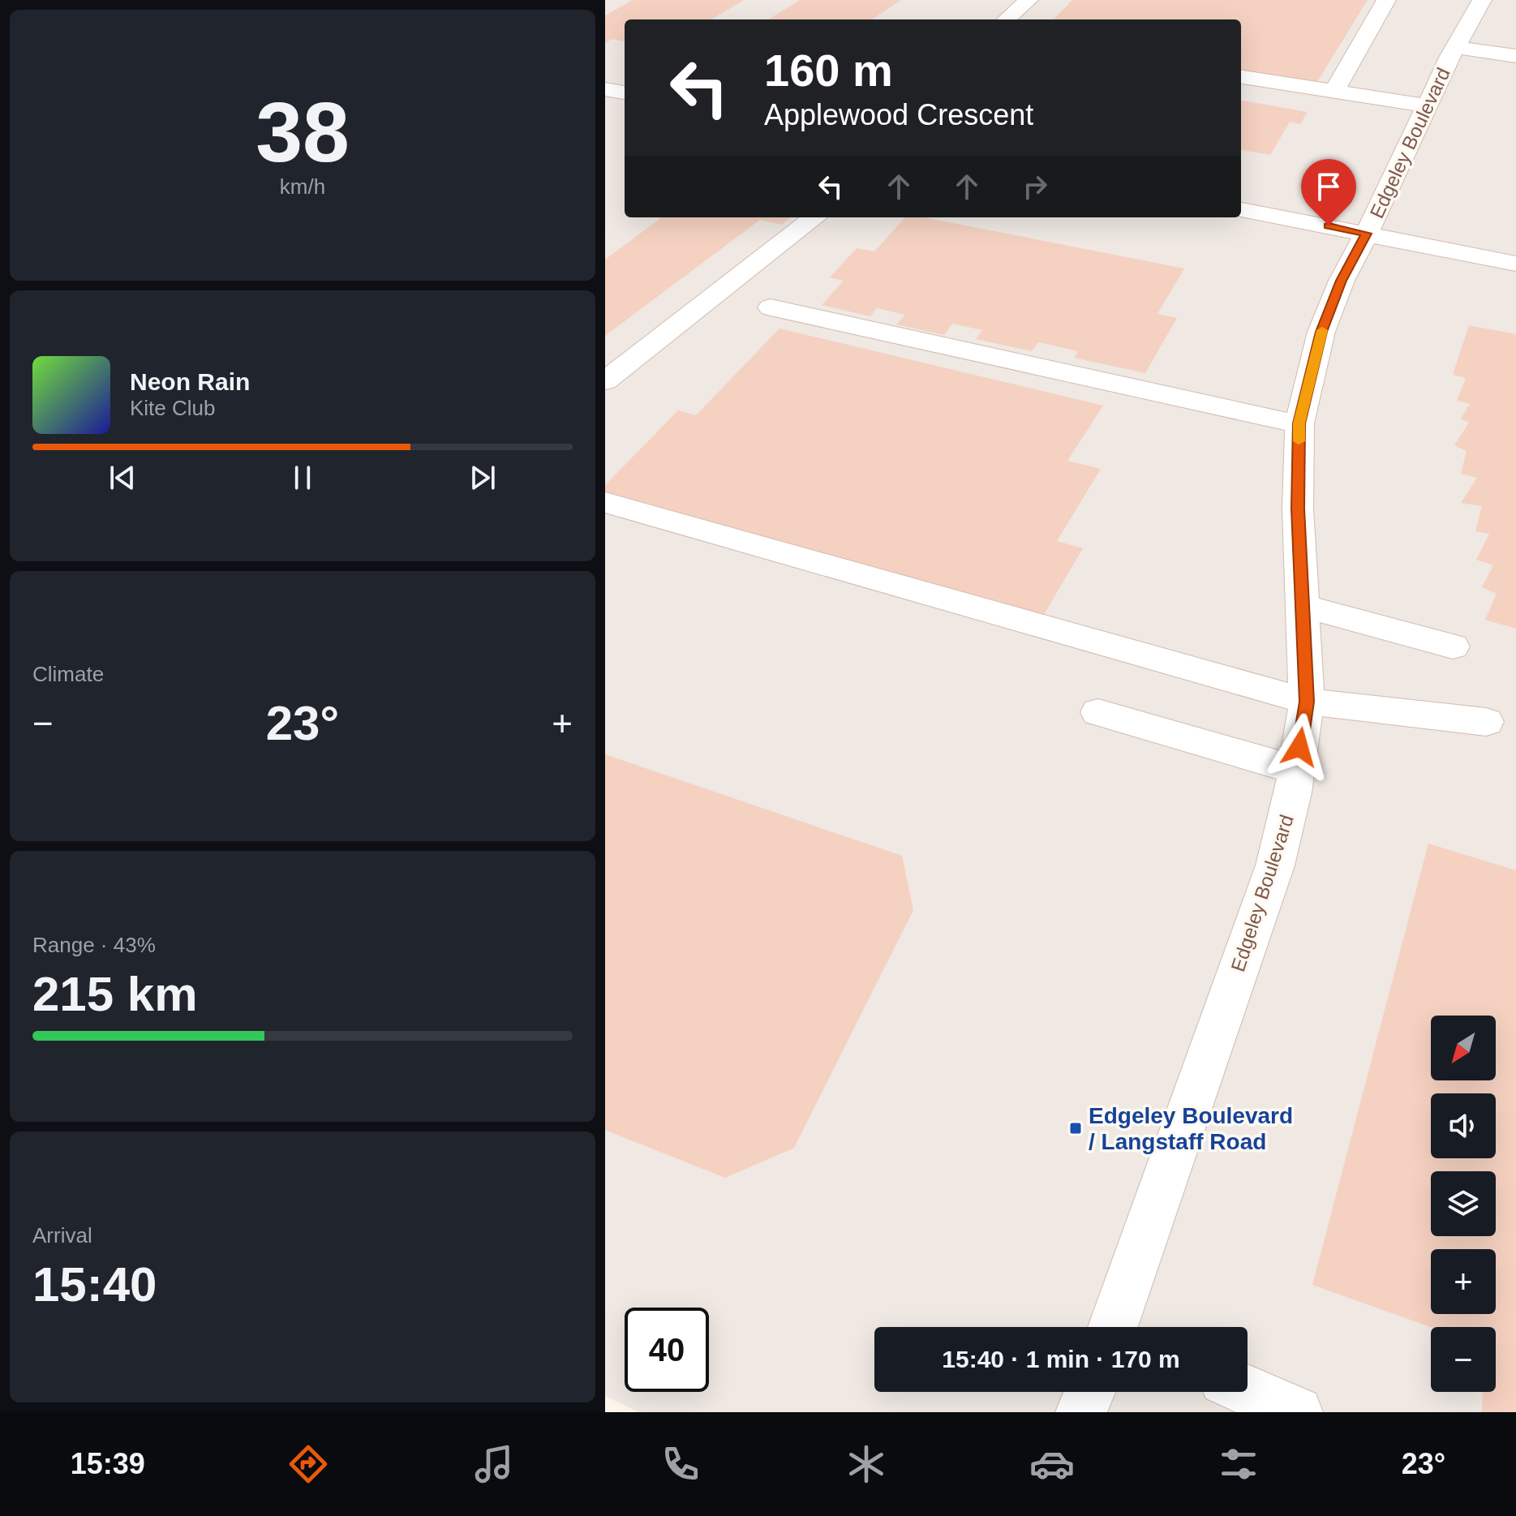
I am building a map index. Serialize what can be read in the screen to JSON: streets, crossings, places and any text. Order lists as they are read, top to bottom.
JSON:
{
  "streets": {
    "street": ["Edgeley Boulevard"]
  },
  "places": {
    "transit": ["Edgeley Boulevard / Langstaff Road"]
  },
  "north": "bottom left",
  "page": {
    "tile": [
      ["38", "km/h"],
      "Climate",
      ["Range · 43%", "215 km"],
      ["Arrival", "15:40"]
    ],
    "turn": ["160 m", "Applewood Crescent"],
    "song": ["Neon Rain", "Kite Club"],
    "heat": ["−", "23°", "+"],
    "map_buttons": ["+", "−"],
    "limit": "40",
    "trip": "15:40 · 1 min · 170 m",
    "tabs": ["15:39", "23°"]
  }
}
